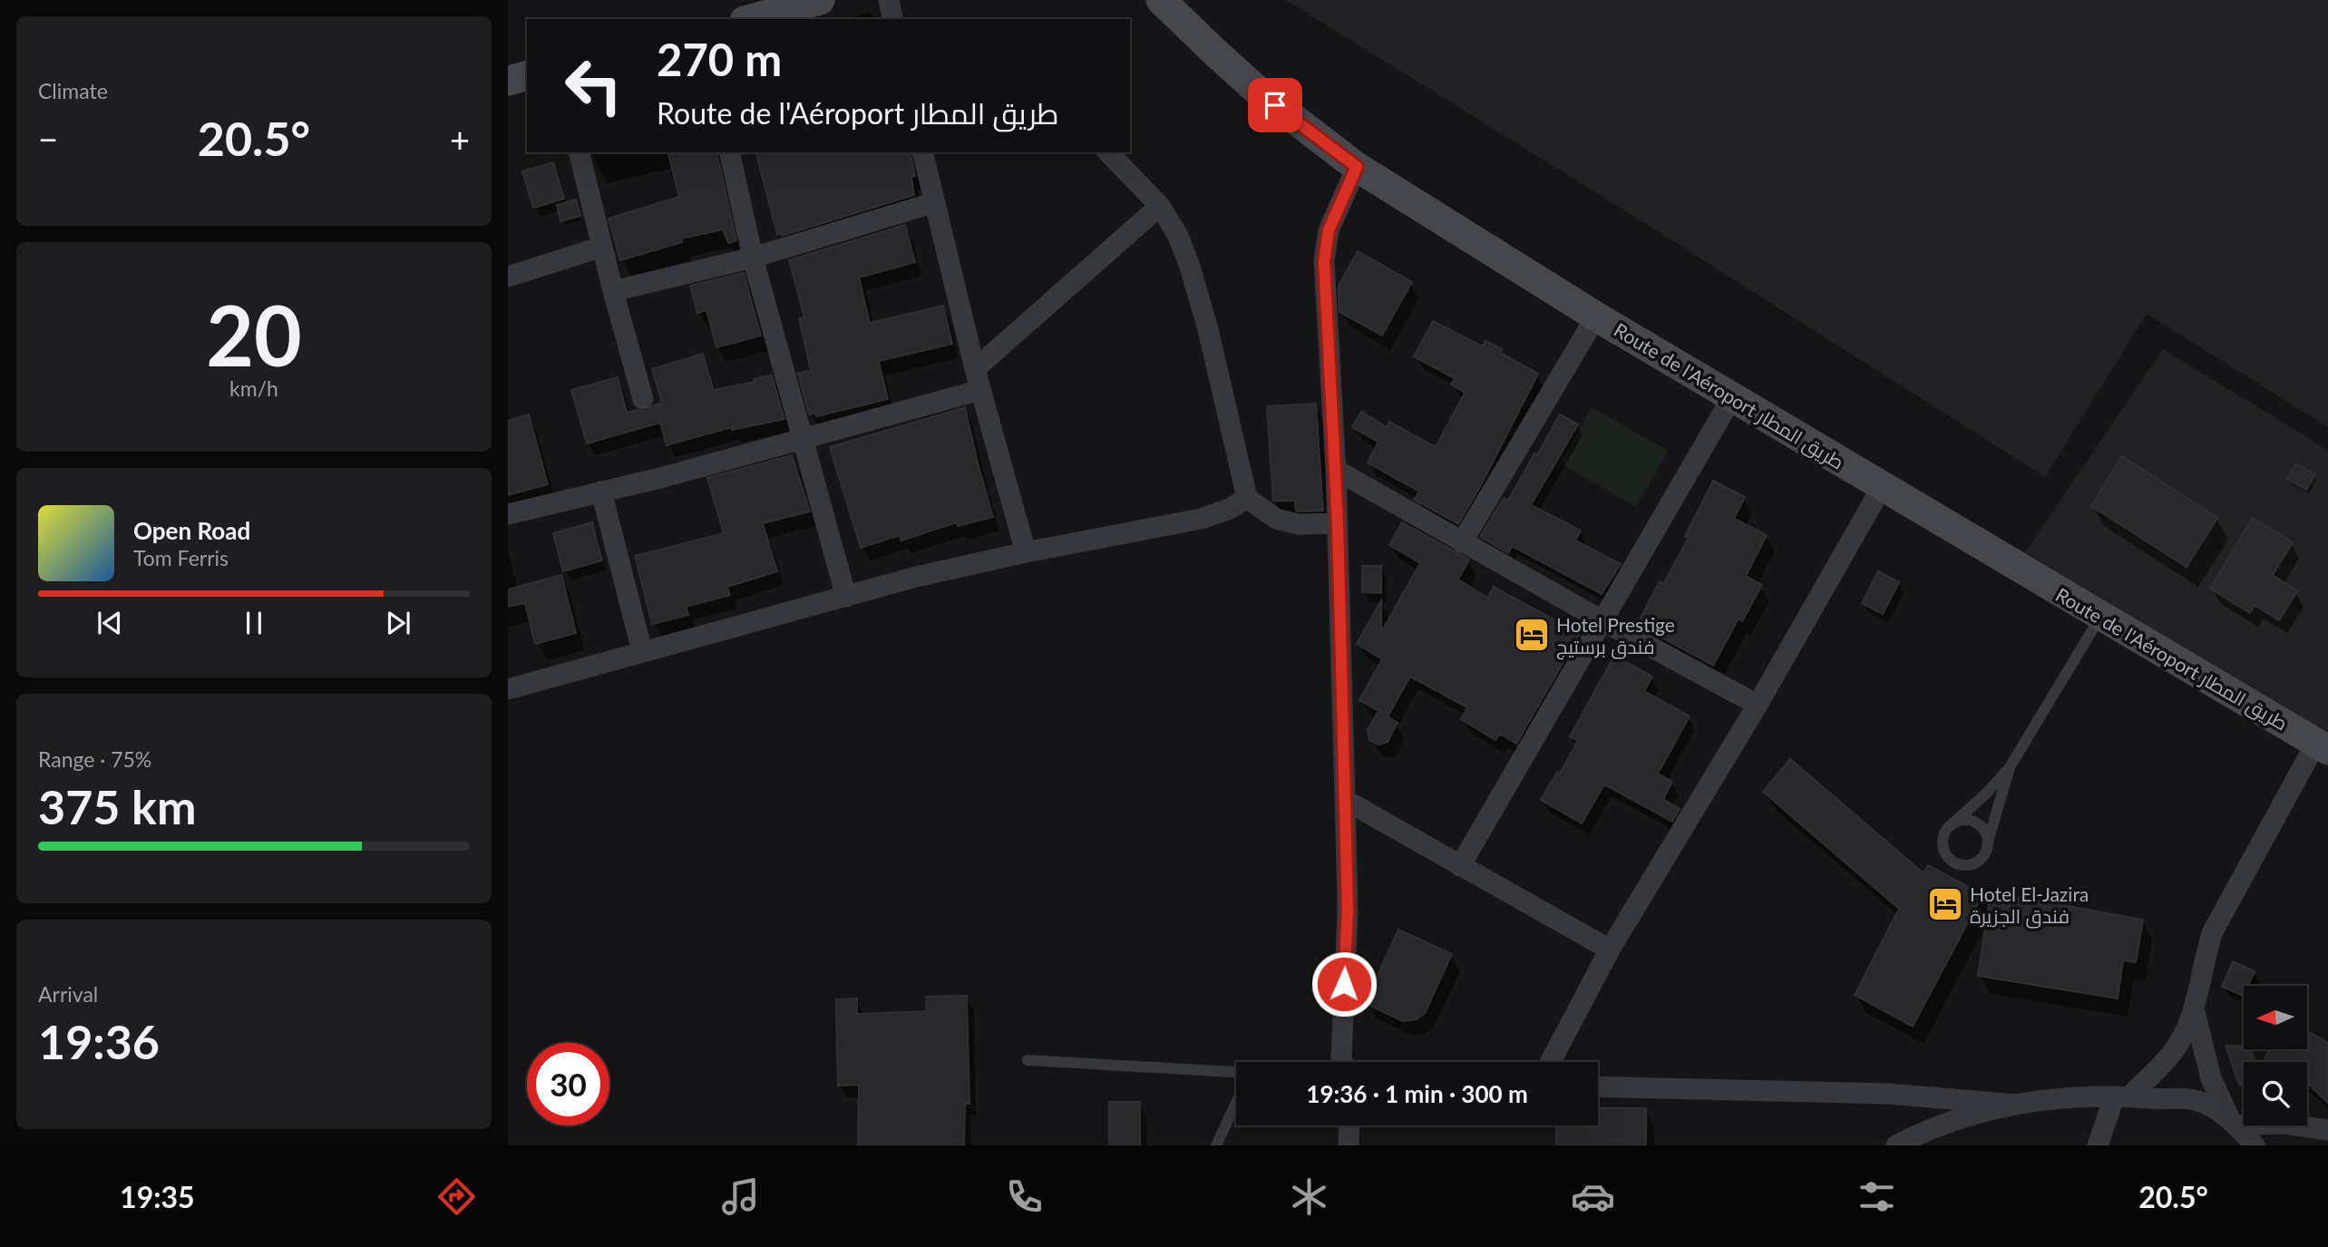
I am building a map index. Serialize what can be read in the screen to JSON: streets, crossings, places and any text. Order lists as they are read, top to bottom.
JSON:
{
  "streets": {
    "street": ["Route de l'Aéroport طريق المطار"]
  },
  "places": {
    "hotel": ["Hotel Prestige فندق برستيج", "Hotel El-Jazira فندق الجزيرة"]
  },
  "north": "left",
  "page": {
    "tile": [
      "Climate",
      ["20", "km/h"],
      ["Range · 75%", "375 km"],
      ["Arrival", "19:36"]
    ],
    "turn": ["270 m", "Route de l'Aéroport طريق المطار"],
    "heat": ["−", "20.5°", "+"],
    "song": ["Open Road", "Tom Ferris"],
    "limit": "30",
    "trip": "19:36 · 1 min · 300 m",
    "tabs": ["19:35", "20.5°"]
  }
}
